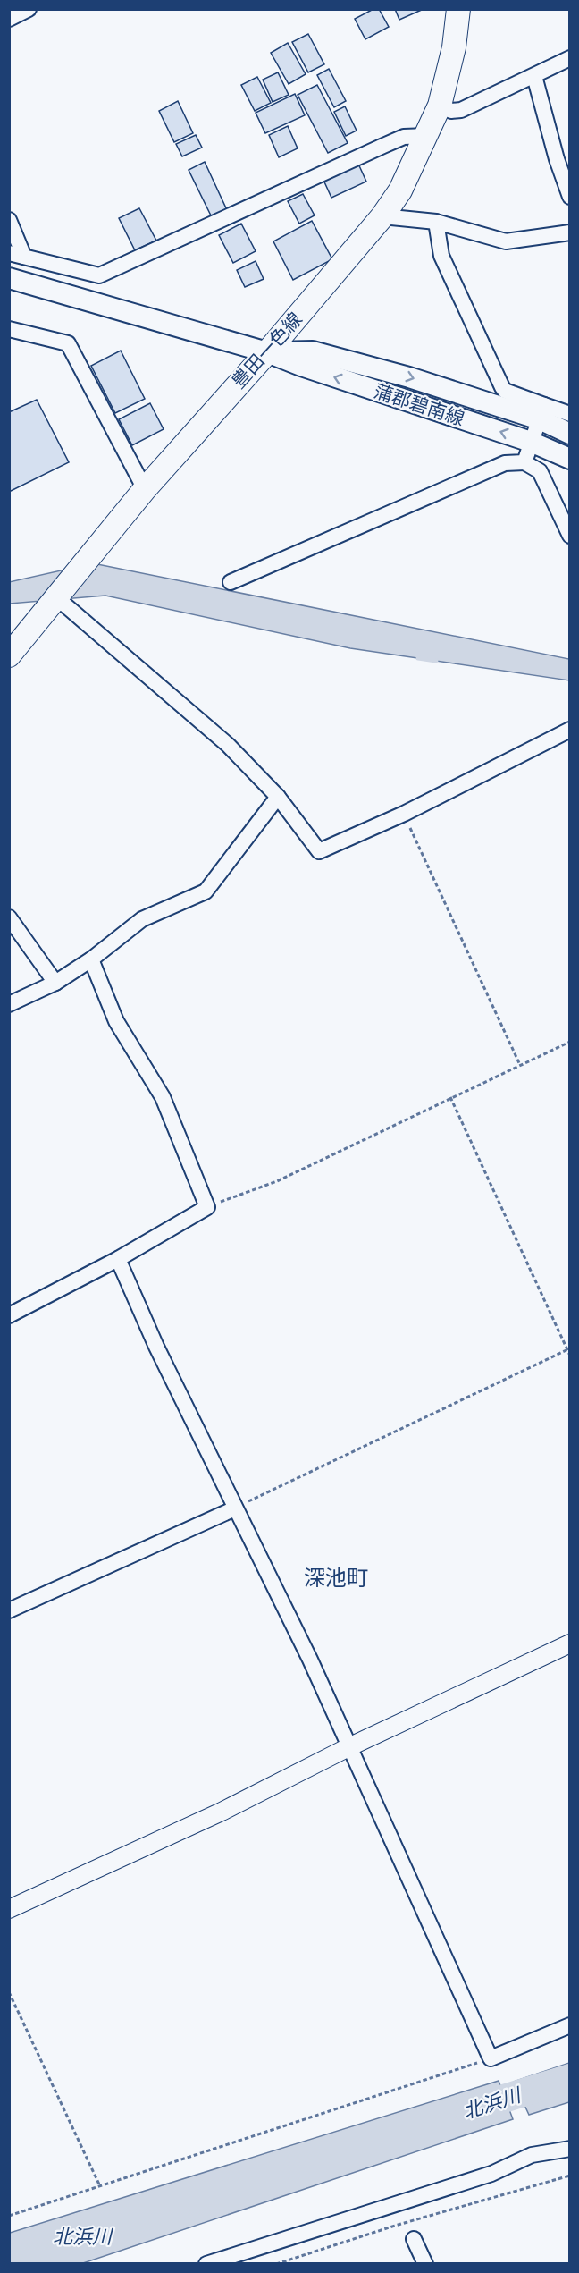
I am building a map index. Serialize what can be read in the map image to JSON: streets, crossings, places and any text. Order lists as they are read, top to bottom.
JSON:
{
  "streets": {
    "main road": ["豊田一色線", "蒲郡碧南線"]
  },
  "crossings": [
    ["豊田一色線", "蒲郡碧南線"]
  ],
  "districts": ["深池町"],
  "water": ["北浜川"]
}
